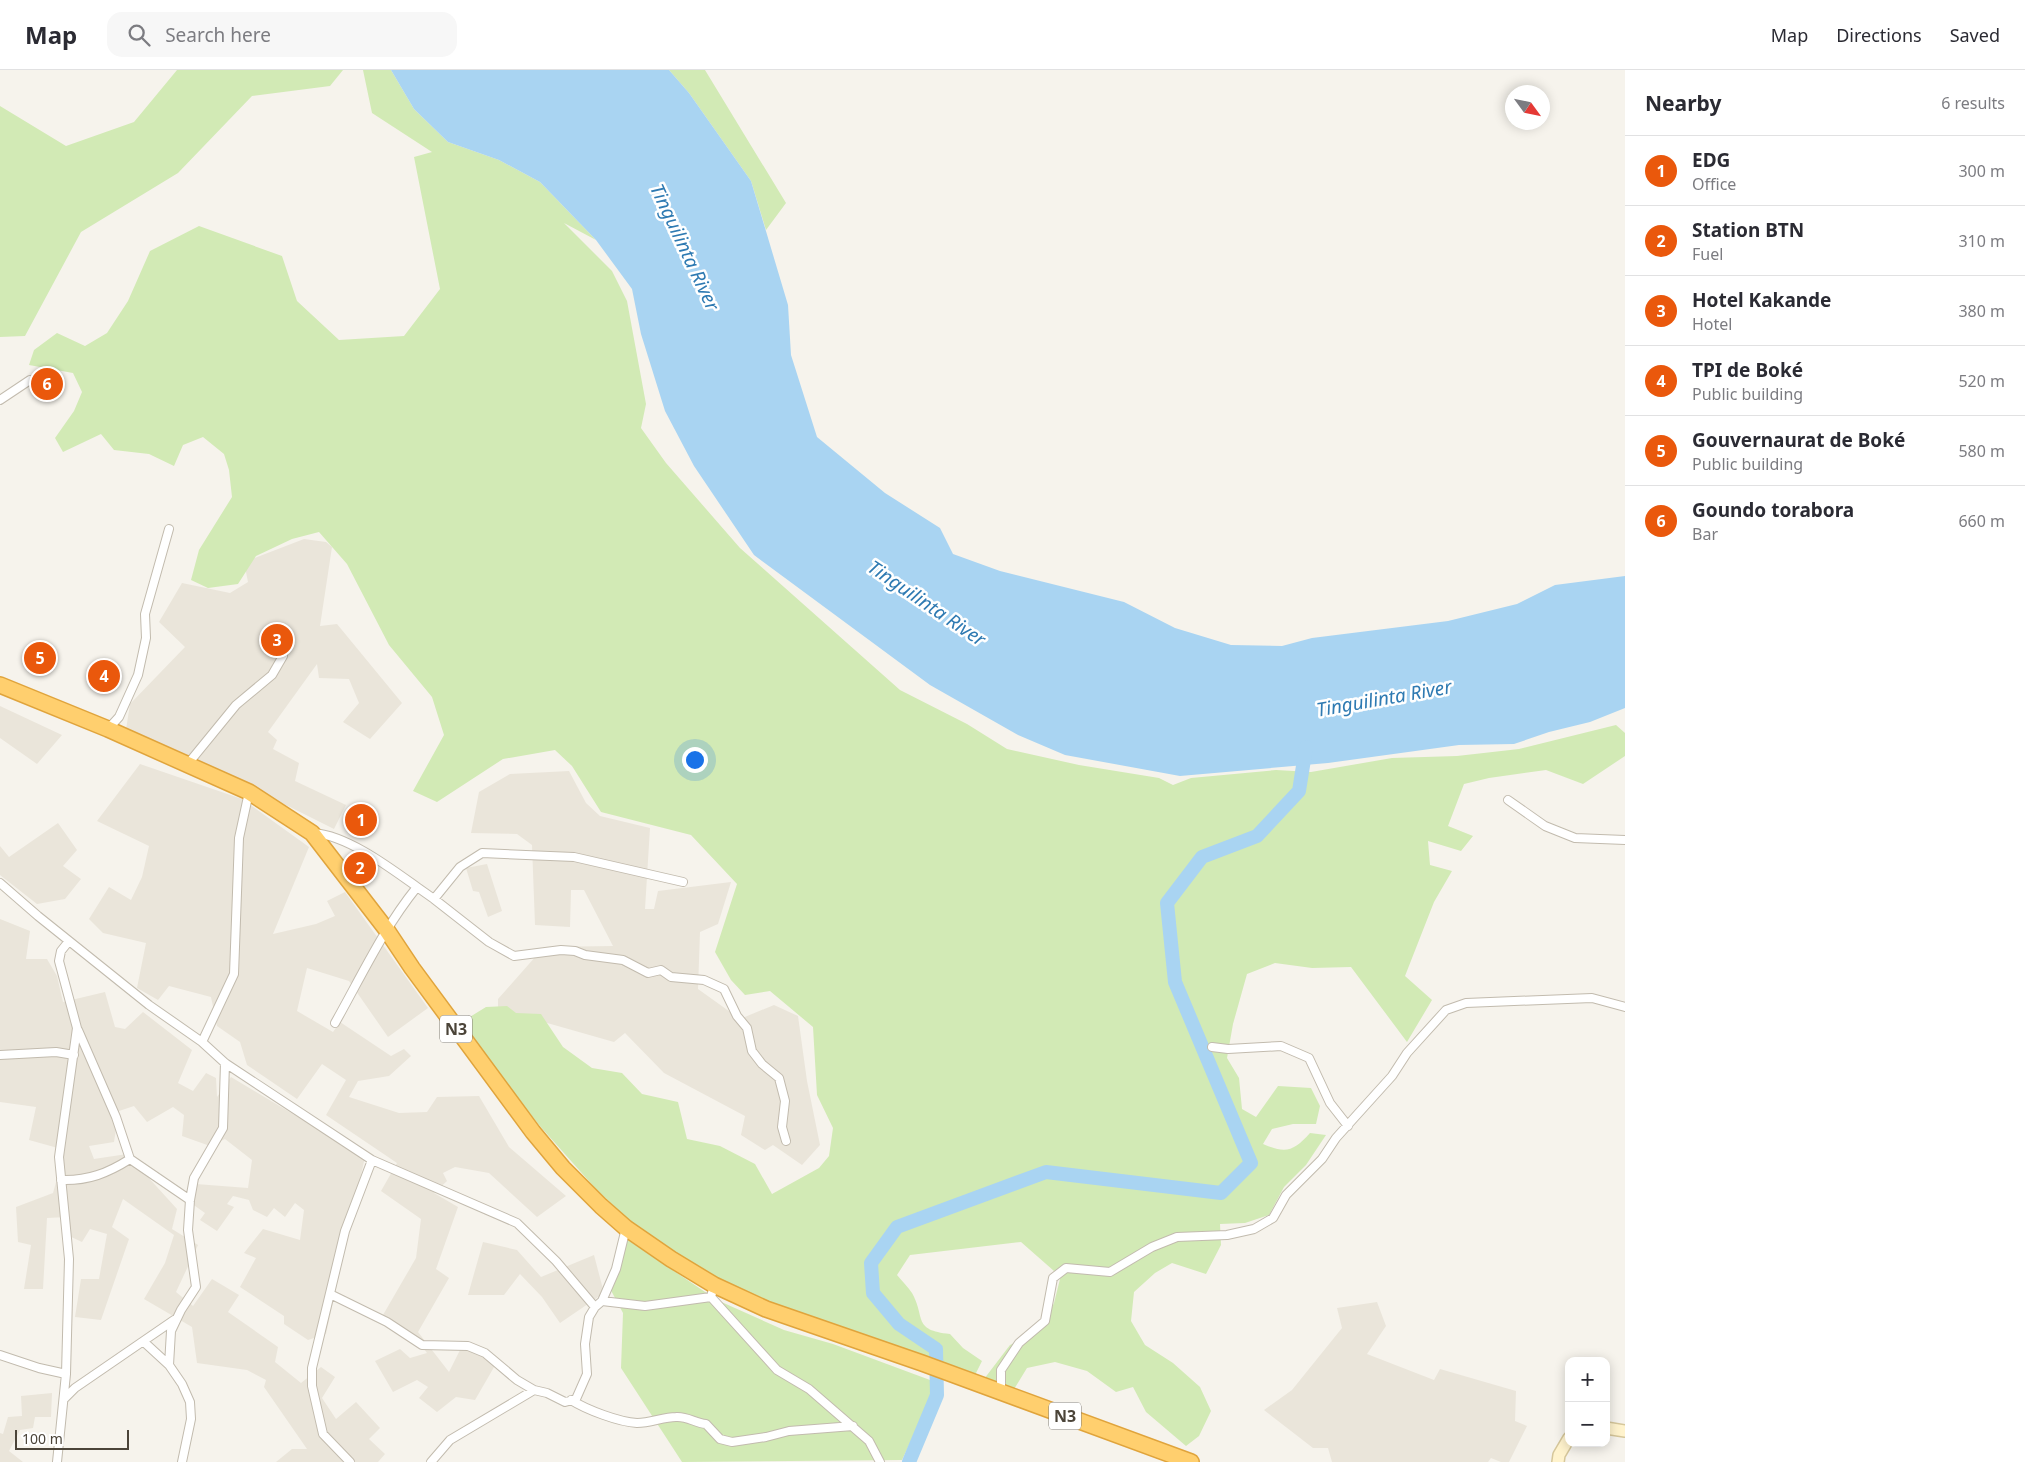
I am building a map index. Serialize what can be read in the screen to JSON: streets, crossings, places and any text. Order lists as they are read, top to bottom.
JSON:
{
  "streets": {
    "highway": ["N3"]
  },
  "water": ["Tinguilinta River"],
  "scale_bar": "100 m",
  "north": "bottom right",
  "page": {
    "header": "Map",
    "search": "Search here",
    "nav": ["Map", "Directions", "Saved"],
    "heading": ["Nearby", "6 results"],
    "list": [
      {
        "mark": "1",
        "name": "EDG",
        "note": "Office",
        "value": "300 m"
      },
      {
        "mark": "2",
        "name": "Station BTN",
        "note": "Fuel",
        "value": "310 m"
      },
      {
        "mark": "3",
        "name": "Hotel Kakande",
        "note": "Hotel",
        "value": "380 m"
      },
      {
        "mark": "4",
        "name": "TPI de Boké",
        "note": "Public building",
        "value": "520 m"
      },
      {
        "mark": "5",
        "name": "Gouvernaurat de Boké",
        "note": "Public building",
        "value": "580 m"
      },
      {
        "mark": "6",
        "name": "Goundo torabora",
        "note": "Bar",
        "value": "660 m"
      }
    ],
    "pins": [
      "6",
      "3",
      "5",
      "4",
      "1",
      "2"
    ],
    "map_buttons": ["+", "−"],
    "scale": "100 m"
  }
}
